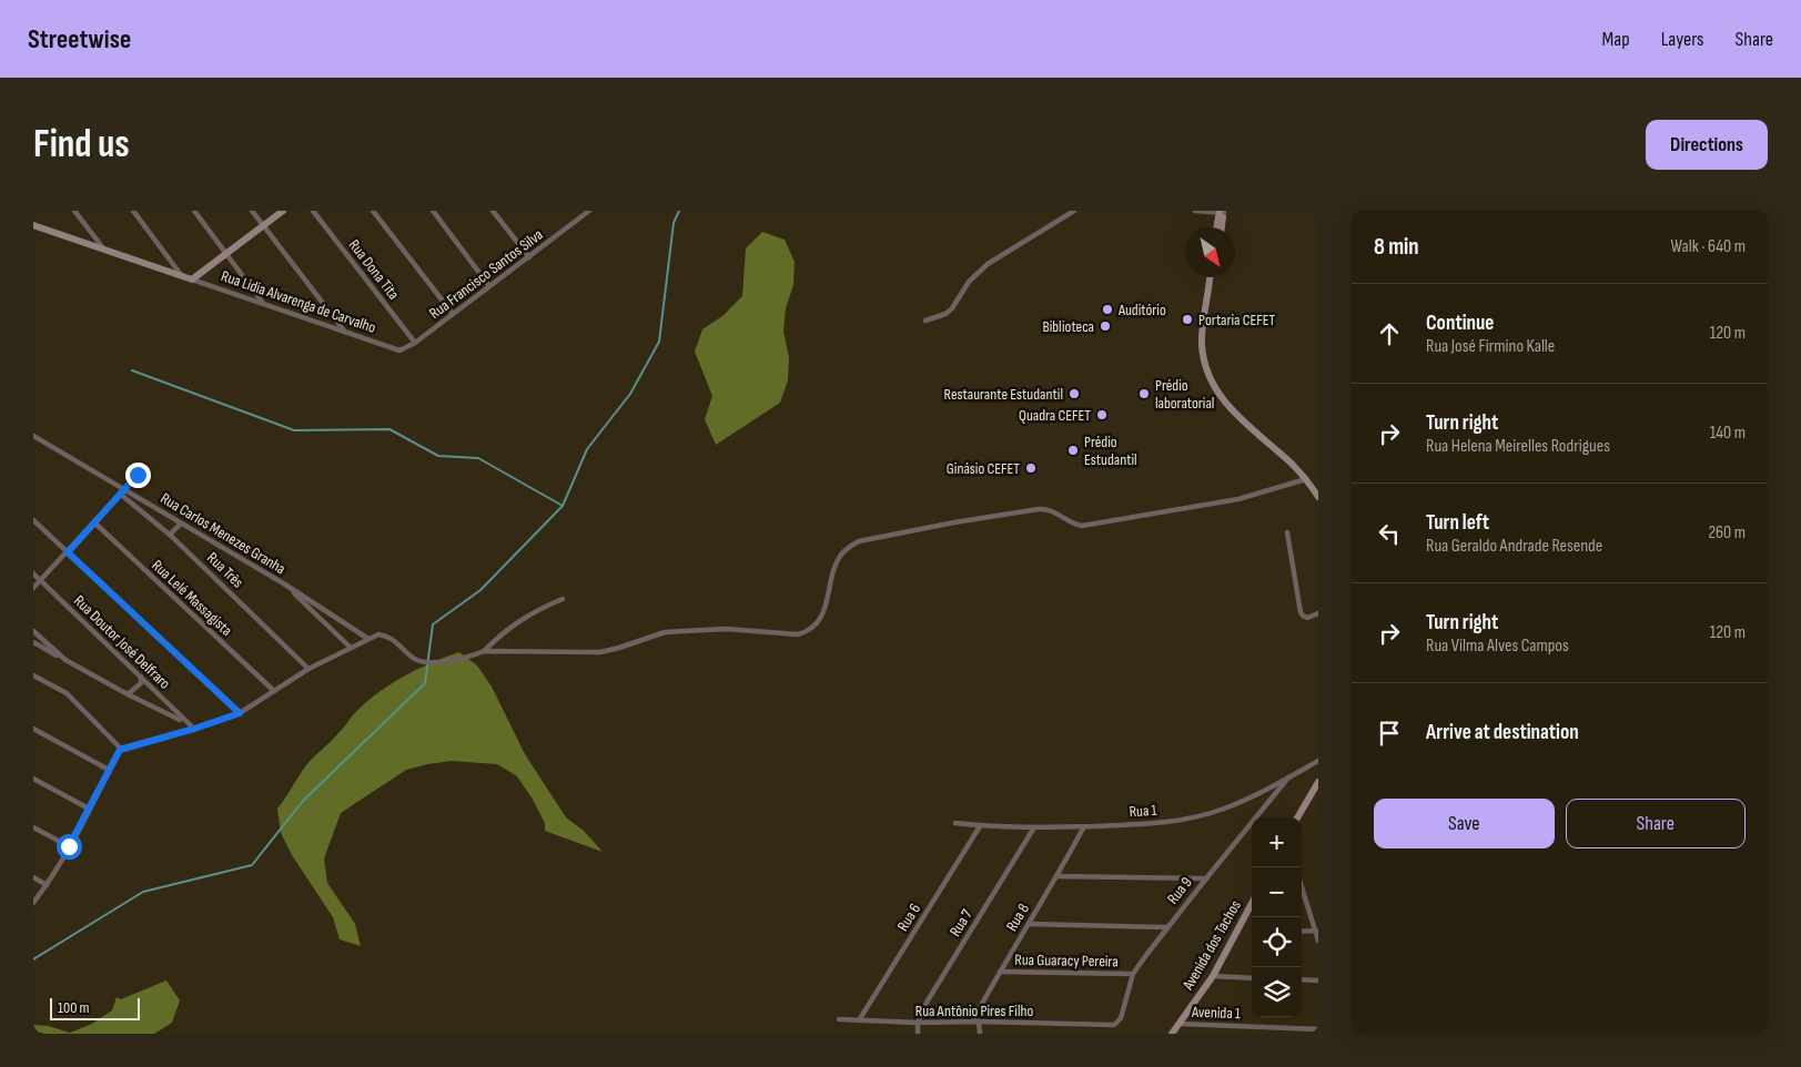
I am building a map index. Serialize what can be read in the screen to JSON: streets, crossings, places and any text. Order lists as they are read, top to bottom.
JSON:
{
  "streets": {
    "street": [
      "Rua Dona Tita",
      "Rua Francisco Santos Silva",
      "Rua Lidia Alvarenga de Carvalho",
      "Rua Carlos Menezes Granha",
      "Rua Três",
      "Rua Lelé Massagista",
      "Rua Doutor José Delfraro",
      "Rua 1",
      "Rua 9",
      "Rua 6",
      "Rua 8",
      "Rua 7",
      "Avenida dos Tachos",
      "Rua Guaracy Pereira",
      "Rua Antônio Pires Filho",
      "Avenida 1"
    ]
  },
  "crossings": [
    ["Rua Dona Tita", "Rua Francisco Santos Silva"],
    ["Rua Francisco Santos Silva", "Rua Lidia Alvarenga de Carvalho"],
    ["Rua 1", "Rua 9"],
    ["Rua 1", "Rua 6"],
    ["Rua 1", "Rua 8"],
    ["Rua 1", "Rua 7"],
    ["Rua 9", "Rua Guaracy Pereira"],
    ["Rua 9", "Rua Antônio Pires Filho"],
    ["Rua 6", "Rua Antônio Pires Filho"],
    ["Rua 8", "Rua Guaracy Pereira"],
    ["Rua 8", "Rua Antônio Pires Filho"],
    ["Rua 7", "Rua Antônio Pires Filho"],
    ["Avenida dos Tachos", "Avenida 1"]
  ],
  "places": [
    "Auditório",
    "Portaria CEFET",
    "Biblioteca",
    "Restaurante Estudantil",
    "Prédio laboratorial",
    "Quadra CEFET",
    "Prédio Estudantil",
    "Ginásio CEFET"
  ],
  "scale_bar": "100 m",
  "north": "bottom right",
  "page": {
    "header": "Streetwise",
    "nav": ["Map", "Layers", "Share"],
    "buttons": [
      "Directions",
      ["Save", "Share"]
    ],
    "title": "Find us",
    "heading": ["8 min", "Walk · 640 m"],
    "list": [
      ["Continue", "Rua José Firmino Kalle", "120 m"],
      ["Turn right", "Rua Helena Meirelles Rodrigues", "140 m"],
      ["Turn left", "Rua Geraldo Andrade Resende", "260 m"],
      ["Turn right", "Rua Vilma Alves Campos", "120 m"],
      "Arrive at destination"
    ],
    "map_buttons": ["+", "−"],
    "scale": "100 m"
  }
}
